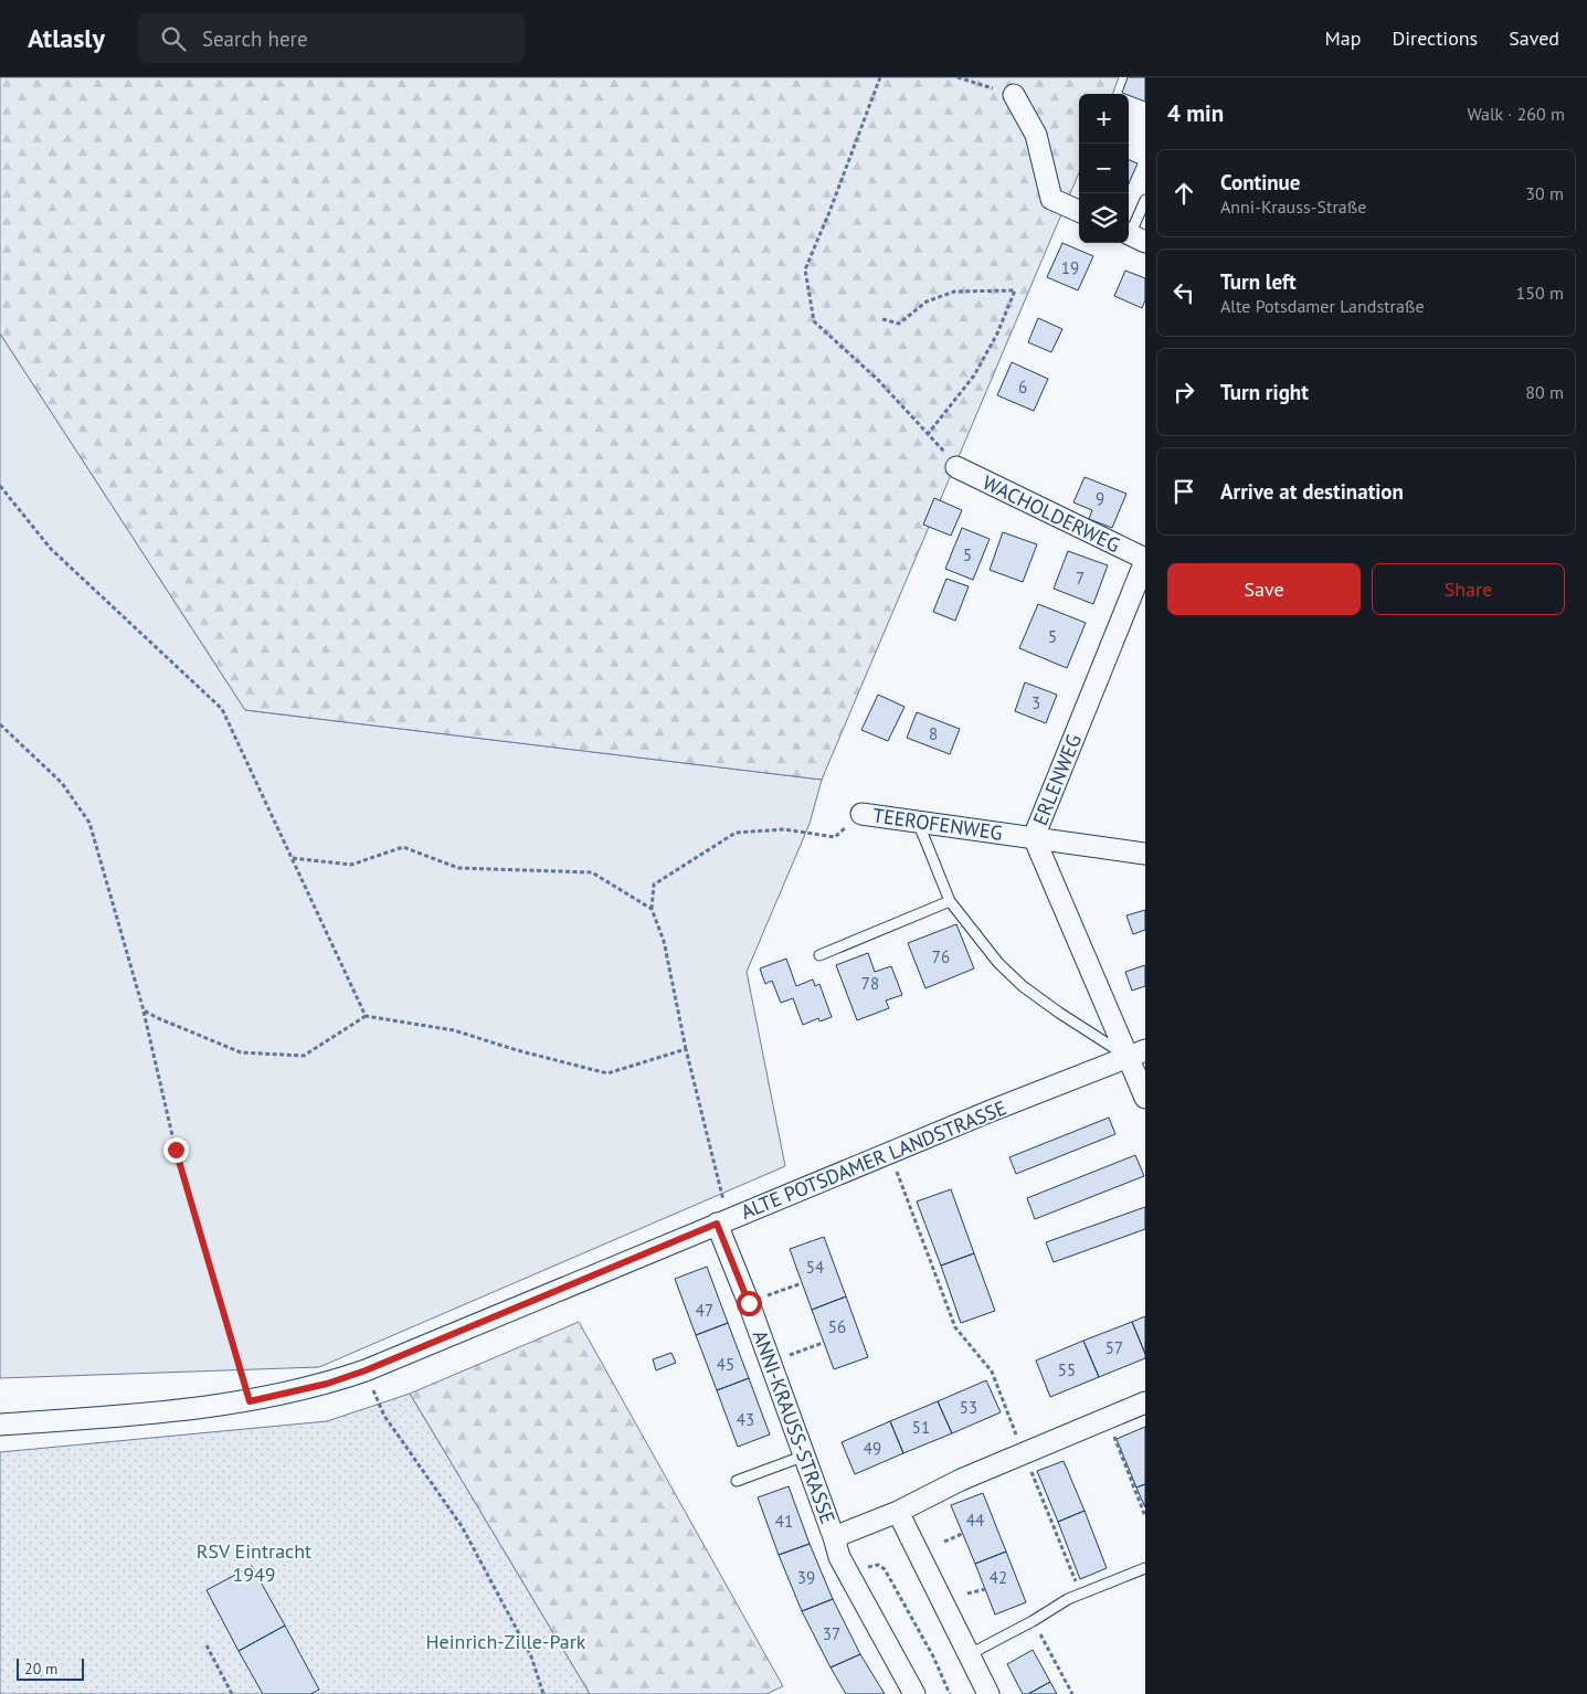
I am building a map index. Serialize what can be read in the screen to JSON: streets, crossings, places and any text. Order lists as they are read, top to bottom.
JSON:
{
  "streets": {
    "street": [
      "WACHOLDERWEG",
      "ERLENWEG",
      "TEEROFENWEG",
      "ALTE POTSDAMER LANDSTRASSE",
      "ANNI-KRAUSS-STRASSE"
    ]
  },
  "crossings": [
    ["WACHOLDERWEG", "ERLENWEG"],
    ["ERLENWEG", "TEEROFENWEG"],
    ["ERLENWEG", "ALTE POTSDAMER LANDSTRASSE"],
    ["ALTE POTSDAMER LANDSTRASSE", "ANNI-KRAUSS-STRASSE"]
  ],
  "parks": ["RSV Eintracht 1949", "Heinrich-Zille-Park"],
  "house_numbers": [
    "19",
    "6",
    "9",
    "5",
    "7",
    "5",
    "3",
    "8",
    "76",
    "78",
    "54",
    "47",
    "56",
    "57",
    "45",
    "55",
    "53",
    "43",
    "51",
    "49",
    "44",
    "41",
    "39",
    "42",
    "37"
  ],
  "scale_bar": "20 m",
  "page": {
    "header": "Atlasly",
    "search": "Search here",
    "nav": ["Map", "Directions", "Saved"],
    "heading": ["4 min", "Walk · 260 m"],
    "map_buttons": ["+", "−"],
    "list": [
      ["Continue", "Anni-Krauss-Straße", "30 m"],
      ["Turn left", "Alte Potsdamer Landstraße", "150 m"],
      ["Turn right", "80 m"],
      "Arrive at destination"
    ],
    "buttons": ["Save", "Share"],
    "scale": "20 m"
  }
}
